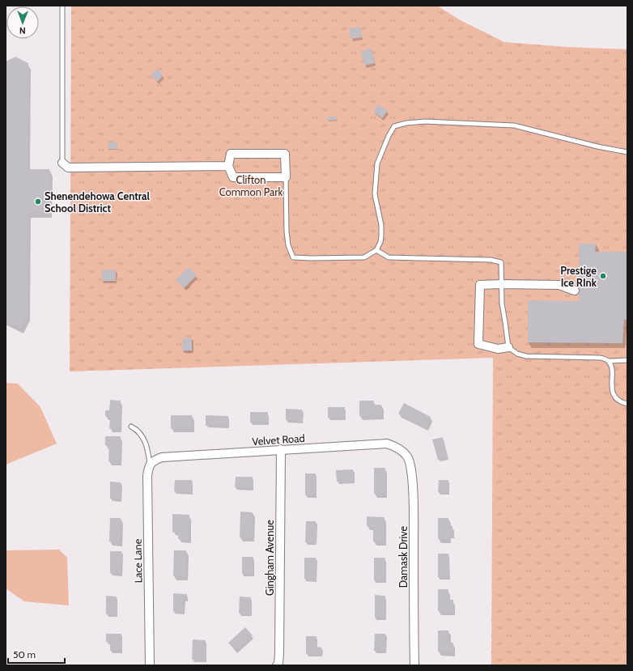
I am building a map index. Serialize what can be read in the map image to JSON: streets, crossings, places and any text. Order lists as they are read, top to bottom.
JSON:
{
  "streets": {
    "street": [
      "Velvet Road",
      "Damask Drive",
      "Gingham Avenue",
      "Lace Lane"
    ]
  },
  "crossings": [
    ["Velvet Road", "Damask Drive"],
    ["Velvet Road", "Gingham Avenue"],
    ["Velvet Road", "Lace Lane"]
  ],
  "parks": ["Clifton Common Park"],
  "places": ["Shenendehowa Central School District", "Prestige Ice RInk"],
  "scale_bar": "50 m",
  "north": "bottom"
}
